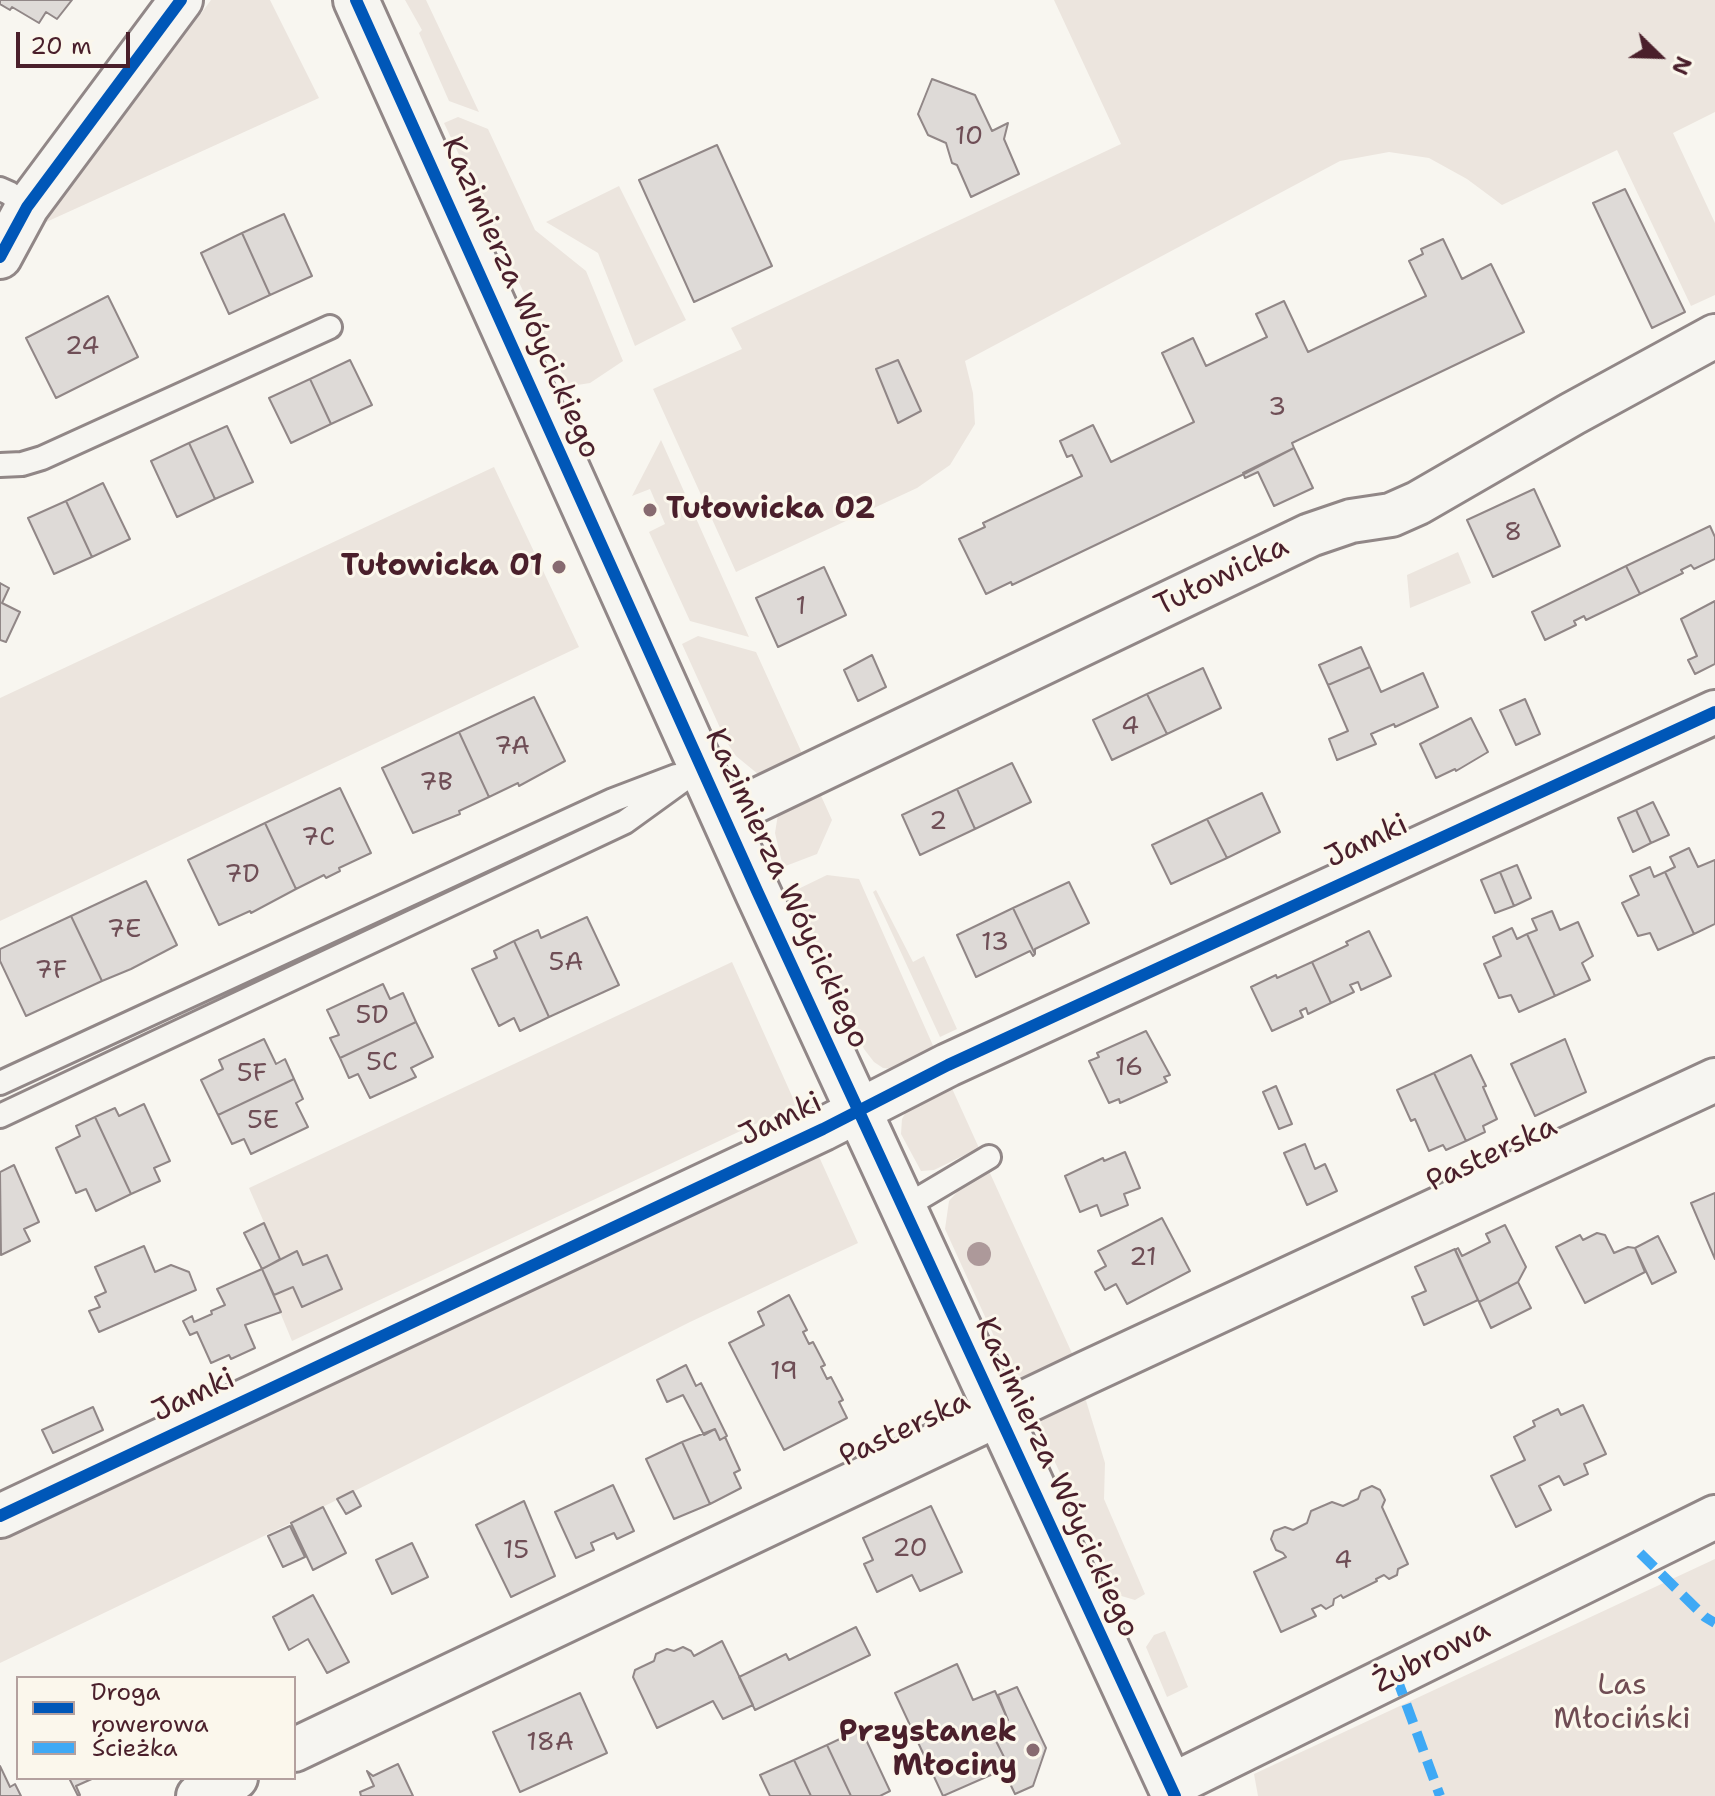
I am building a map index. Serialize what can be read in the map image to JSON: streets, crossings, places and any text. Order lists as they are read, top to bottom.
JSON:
{
  "streets": {
    "street": [
      "Kazimierza Wóycickiego",
      "Tułowicka",
      "Jamki",
      "Pasterska",
      "Żubrowa"
    ]
  },
  "crossings": [
    ["Kazimierza Wóycickiego", "Tułowicka"],
    ["Kazimierza Wóycickiego", "Jamki"],
    ["Kazimierza Wóycickiego", "Pasterska"],
    ["Kazimierza Wóycickiego", "Żubrowa"]
  ],
  "parks": ["Las Młociński"],
  "places": ["Tułowicka 02", "Tułowicka 01", "Przystanek Młociny"],
  "house_numbers": [
    "10",
    "24",
    "3",
    "8",
    "1",
    "4",
    "7A",
    "7B",
    "2",
    "7C",
    "7D",
    "7E",
    "13",
    "5A",
    "7F",
    "5D",
    "5C",
    "16",
    "5F",
    "5E",
    "21",
    "19",
    "20",
    "15",
    "4",
    "18A"
  ],
  "legend": ["Droga rowerowa", "Ścieżka"],
  "scale_bar": "20 m",
  "north": "bottom right"
}
